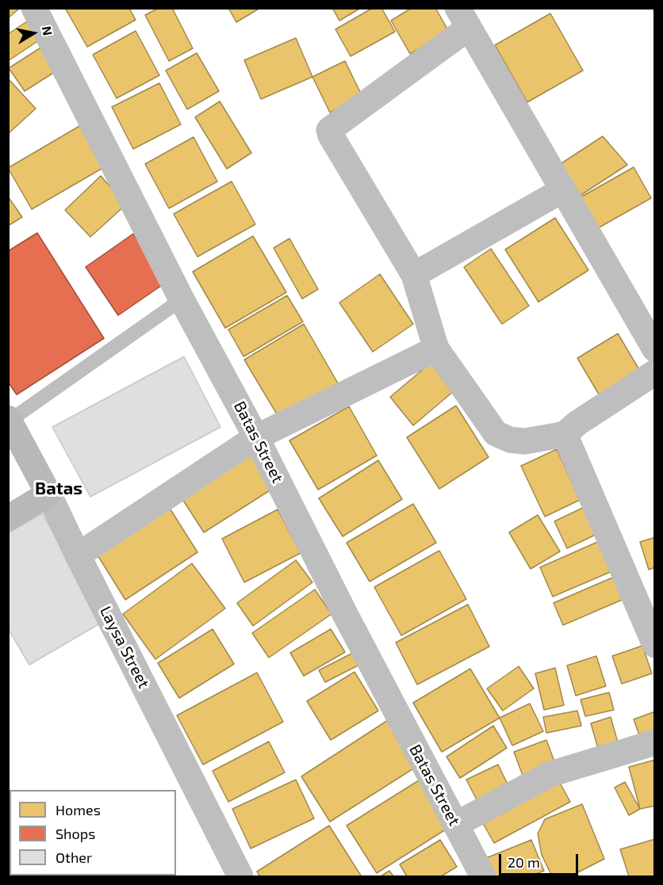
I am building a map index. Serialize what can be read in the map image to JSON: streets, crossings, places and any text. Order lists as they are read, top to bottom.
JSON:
{
  "streets": {
    "street": ["Batas Street", "Laysa Street"]
  },
  "districts": ["Batas"],
  "legend": ["Homes", "Shops", "Other"],
  "scale_bar": "20 m",
  "north": "right"
}
